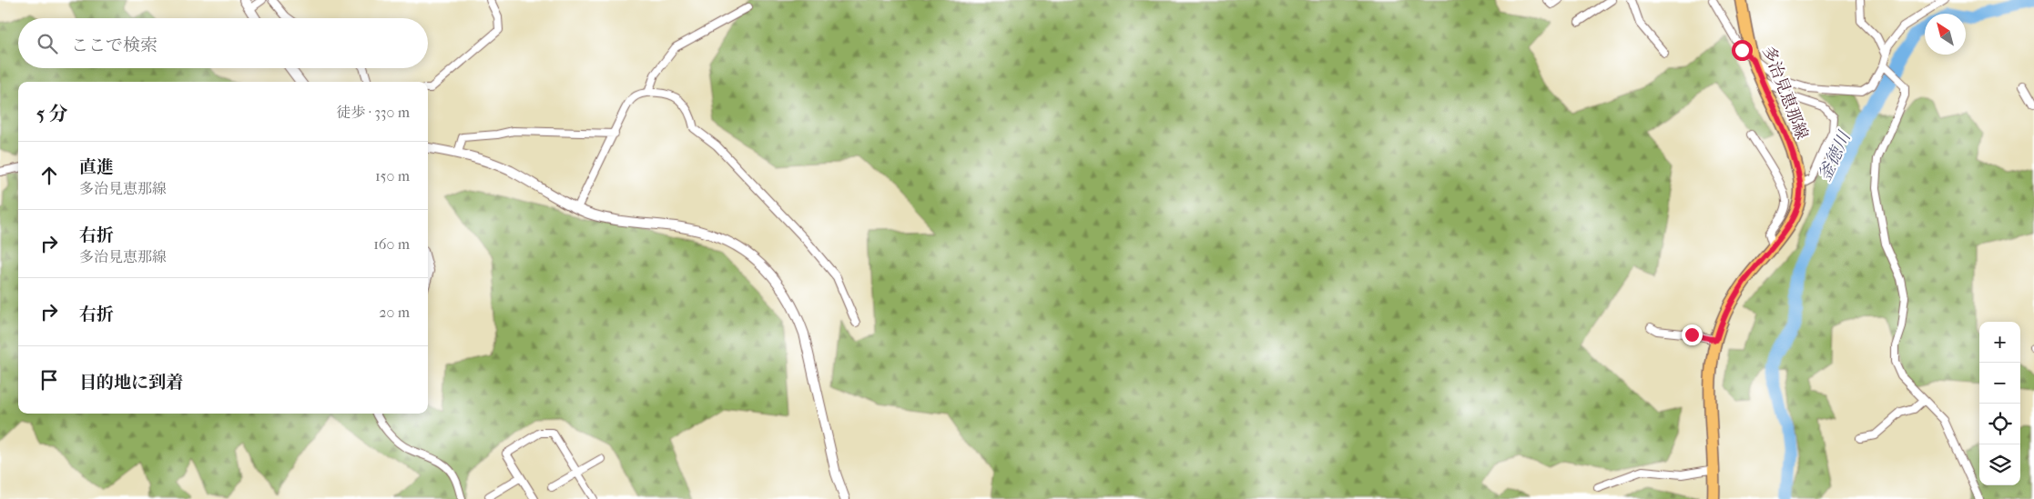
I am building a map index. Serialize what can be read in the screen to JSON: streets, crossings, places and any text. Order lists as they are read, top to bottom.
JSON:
{
  "streets": {
    "main road": ["多治見恵那線"]
  },
  "water": ["釜徳川"],
  "north": "top left",
  "page": {
    "search": "ここで検索",
    "heading": ["5 分", "徒歩 · 330 m"],
    "list": [
      ["直進", "多治見恵那線", "150 m"],
      ["右折", "多治見恵那線", "160 m"],
      ["右折", "20 m"],
      "目的地に到着"
    ],
    "map_buttons": ["+", "−"]
  }
}
